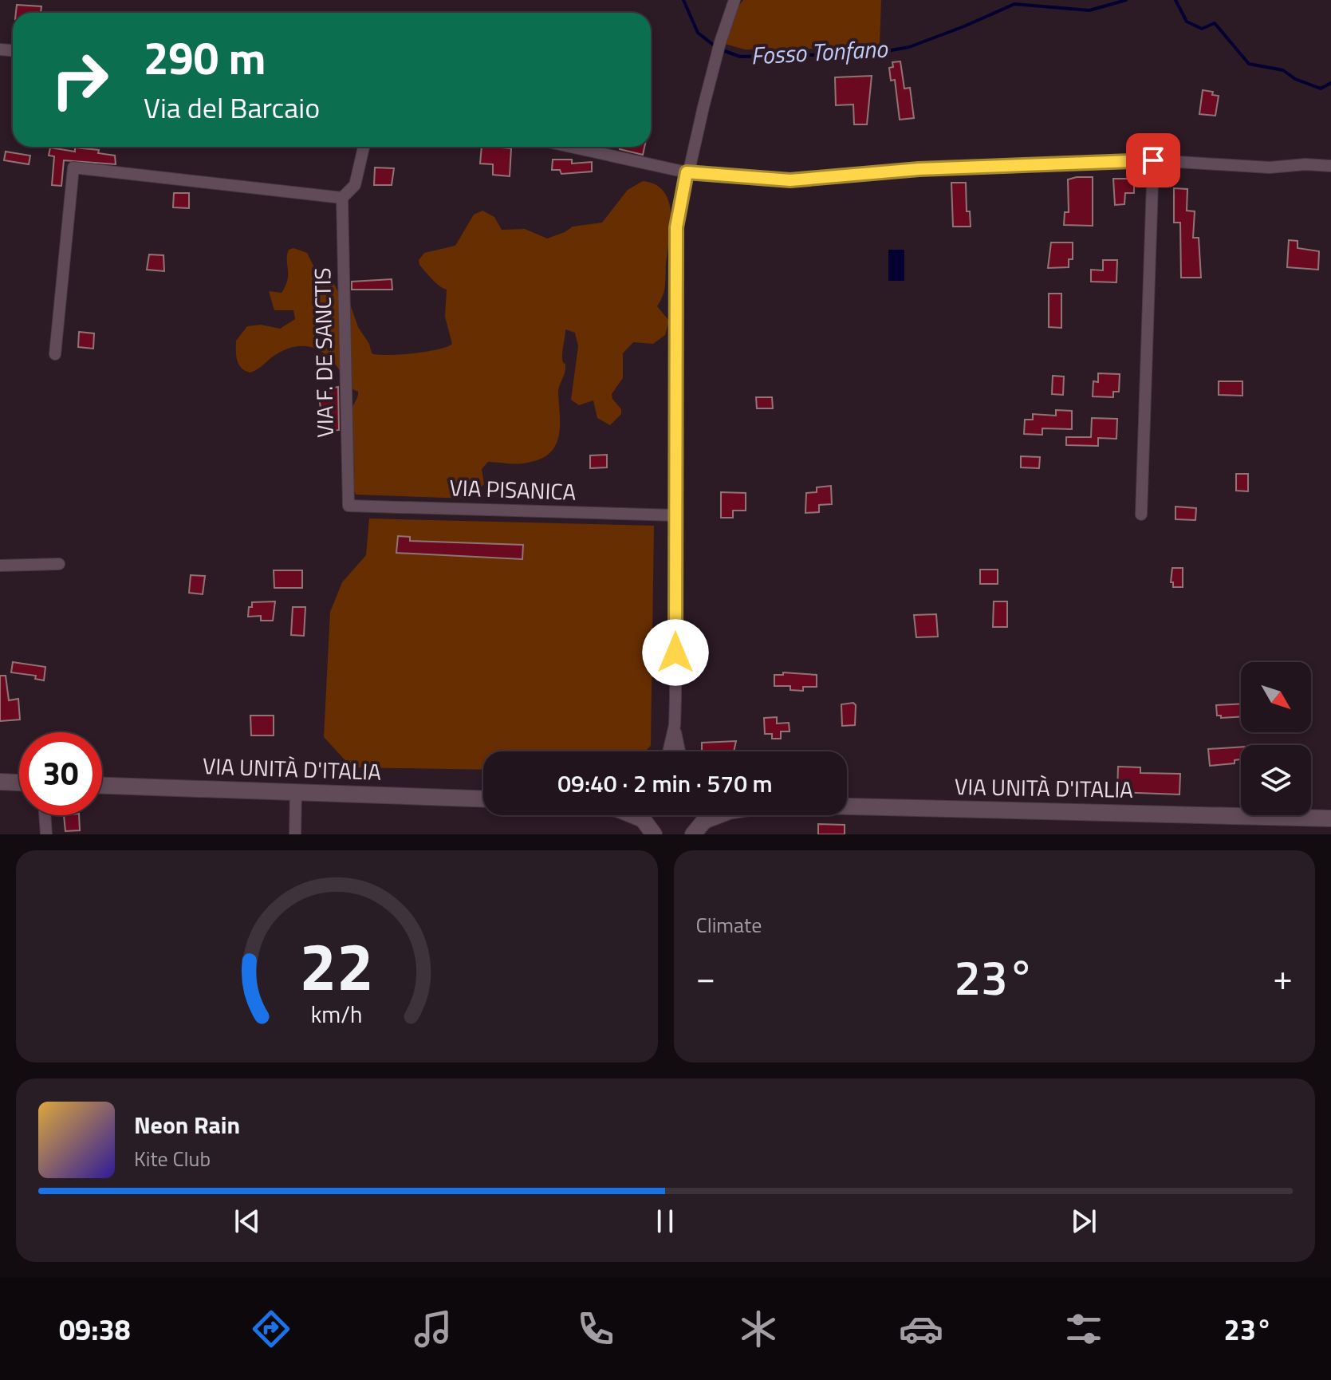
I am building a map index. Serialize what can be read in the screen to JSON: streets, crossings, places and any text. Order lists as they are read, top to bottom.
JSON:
{
  "streets": {
    "main road": ["VIA UNITÀ D'ITALIA"],
    "street": ["VIA F. DE SANCTIS", "VIA PISANICA"]
  },
  "crossings": [
    ["VIA F. DE SANCTIS", "VIA PISANICA"]
  ],
  "water": ["Fosso Tonfano"],
  "north": "bottom right",
  "page": {
    "turn": ["290 m", "Via del Barcaio"],
    "limit": "30",
    "trip": "09:40 · 2 min · 570 m",
    "tile": "Climate",
    "heat": ["−", "23°", "+"],
    "song": ["Neon Rain", "Kite Club"],
    "tabs": ["09:38", "23°"],
    "gauge": ["22", "km/h"]
  }
}
